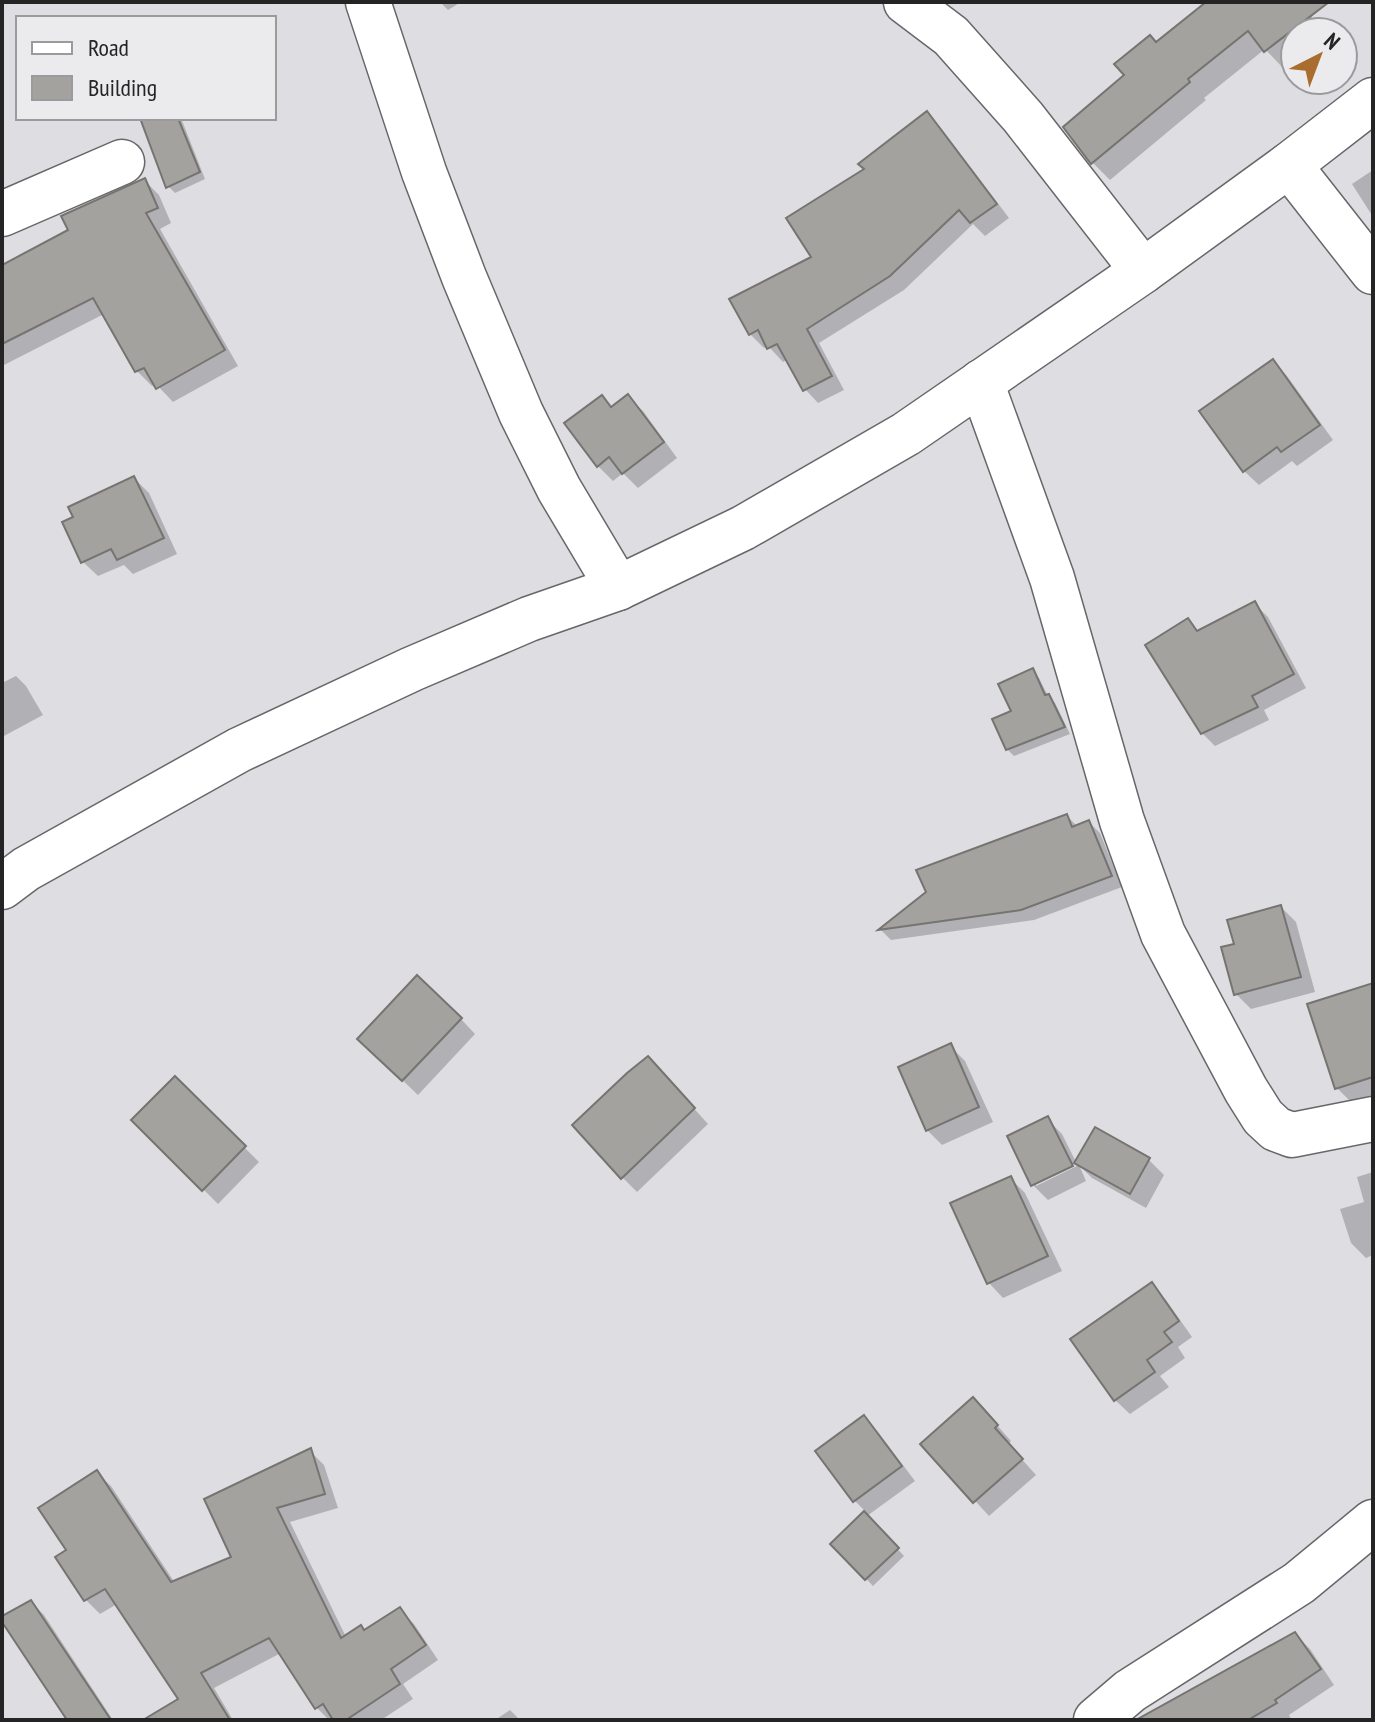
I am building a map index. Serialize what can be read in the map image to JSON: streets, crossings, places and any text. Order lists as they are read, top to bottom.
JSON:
{
  "legend": ["Road", "Building"],
  "north": "top right"
}
